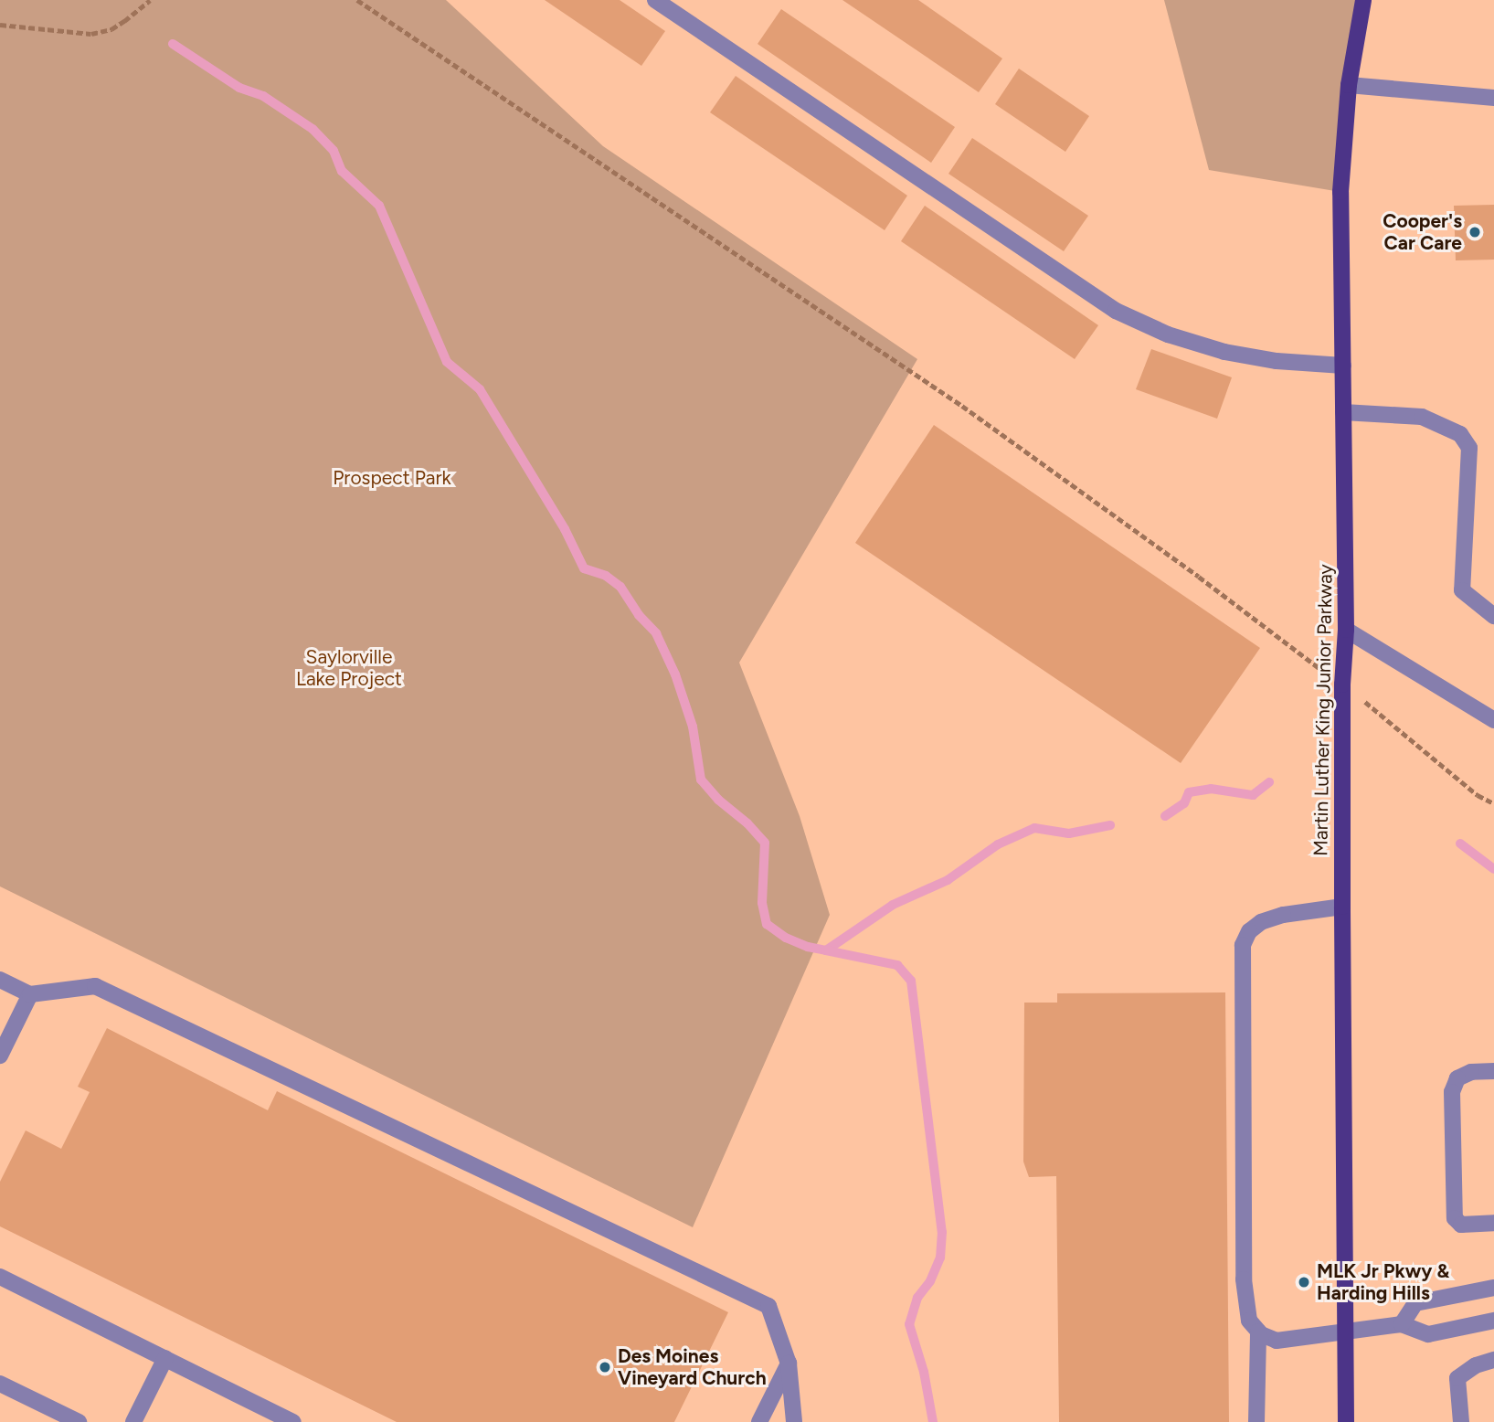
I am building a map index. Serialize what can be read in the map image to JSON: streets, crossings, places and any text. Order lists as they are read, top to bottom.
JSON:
{
  "streets": {
    "main road": ["Martin Luther King Junior Parkway"]
  },
  "parks": ["Prospect Park", "Saylorville Lake Project"],
  "places": ["Cooper's Car Care", "MLK Jr Pkwy & Harding Hills", "Des Moines Vineyard Church"]
}
